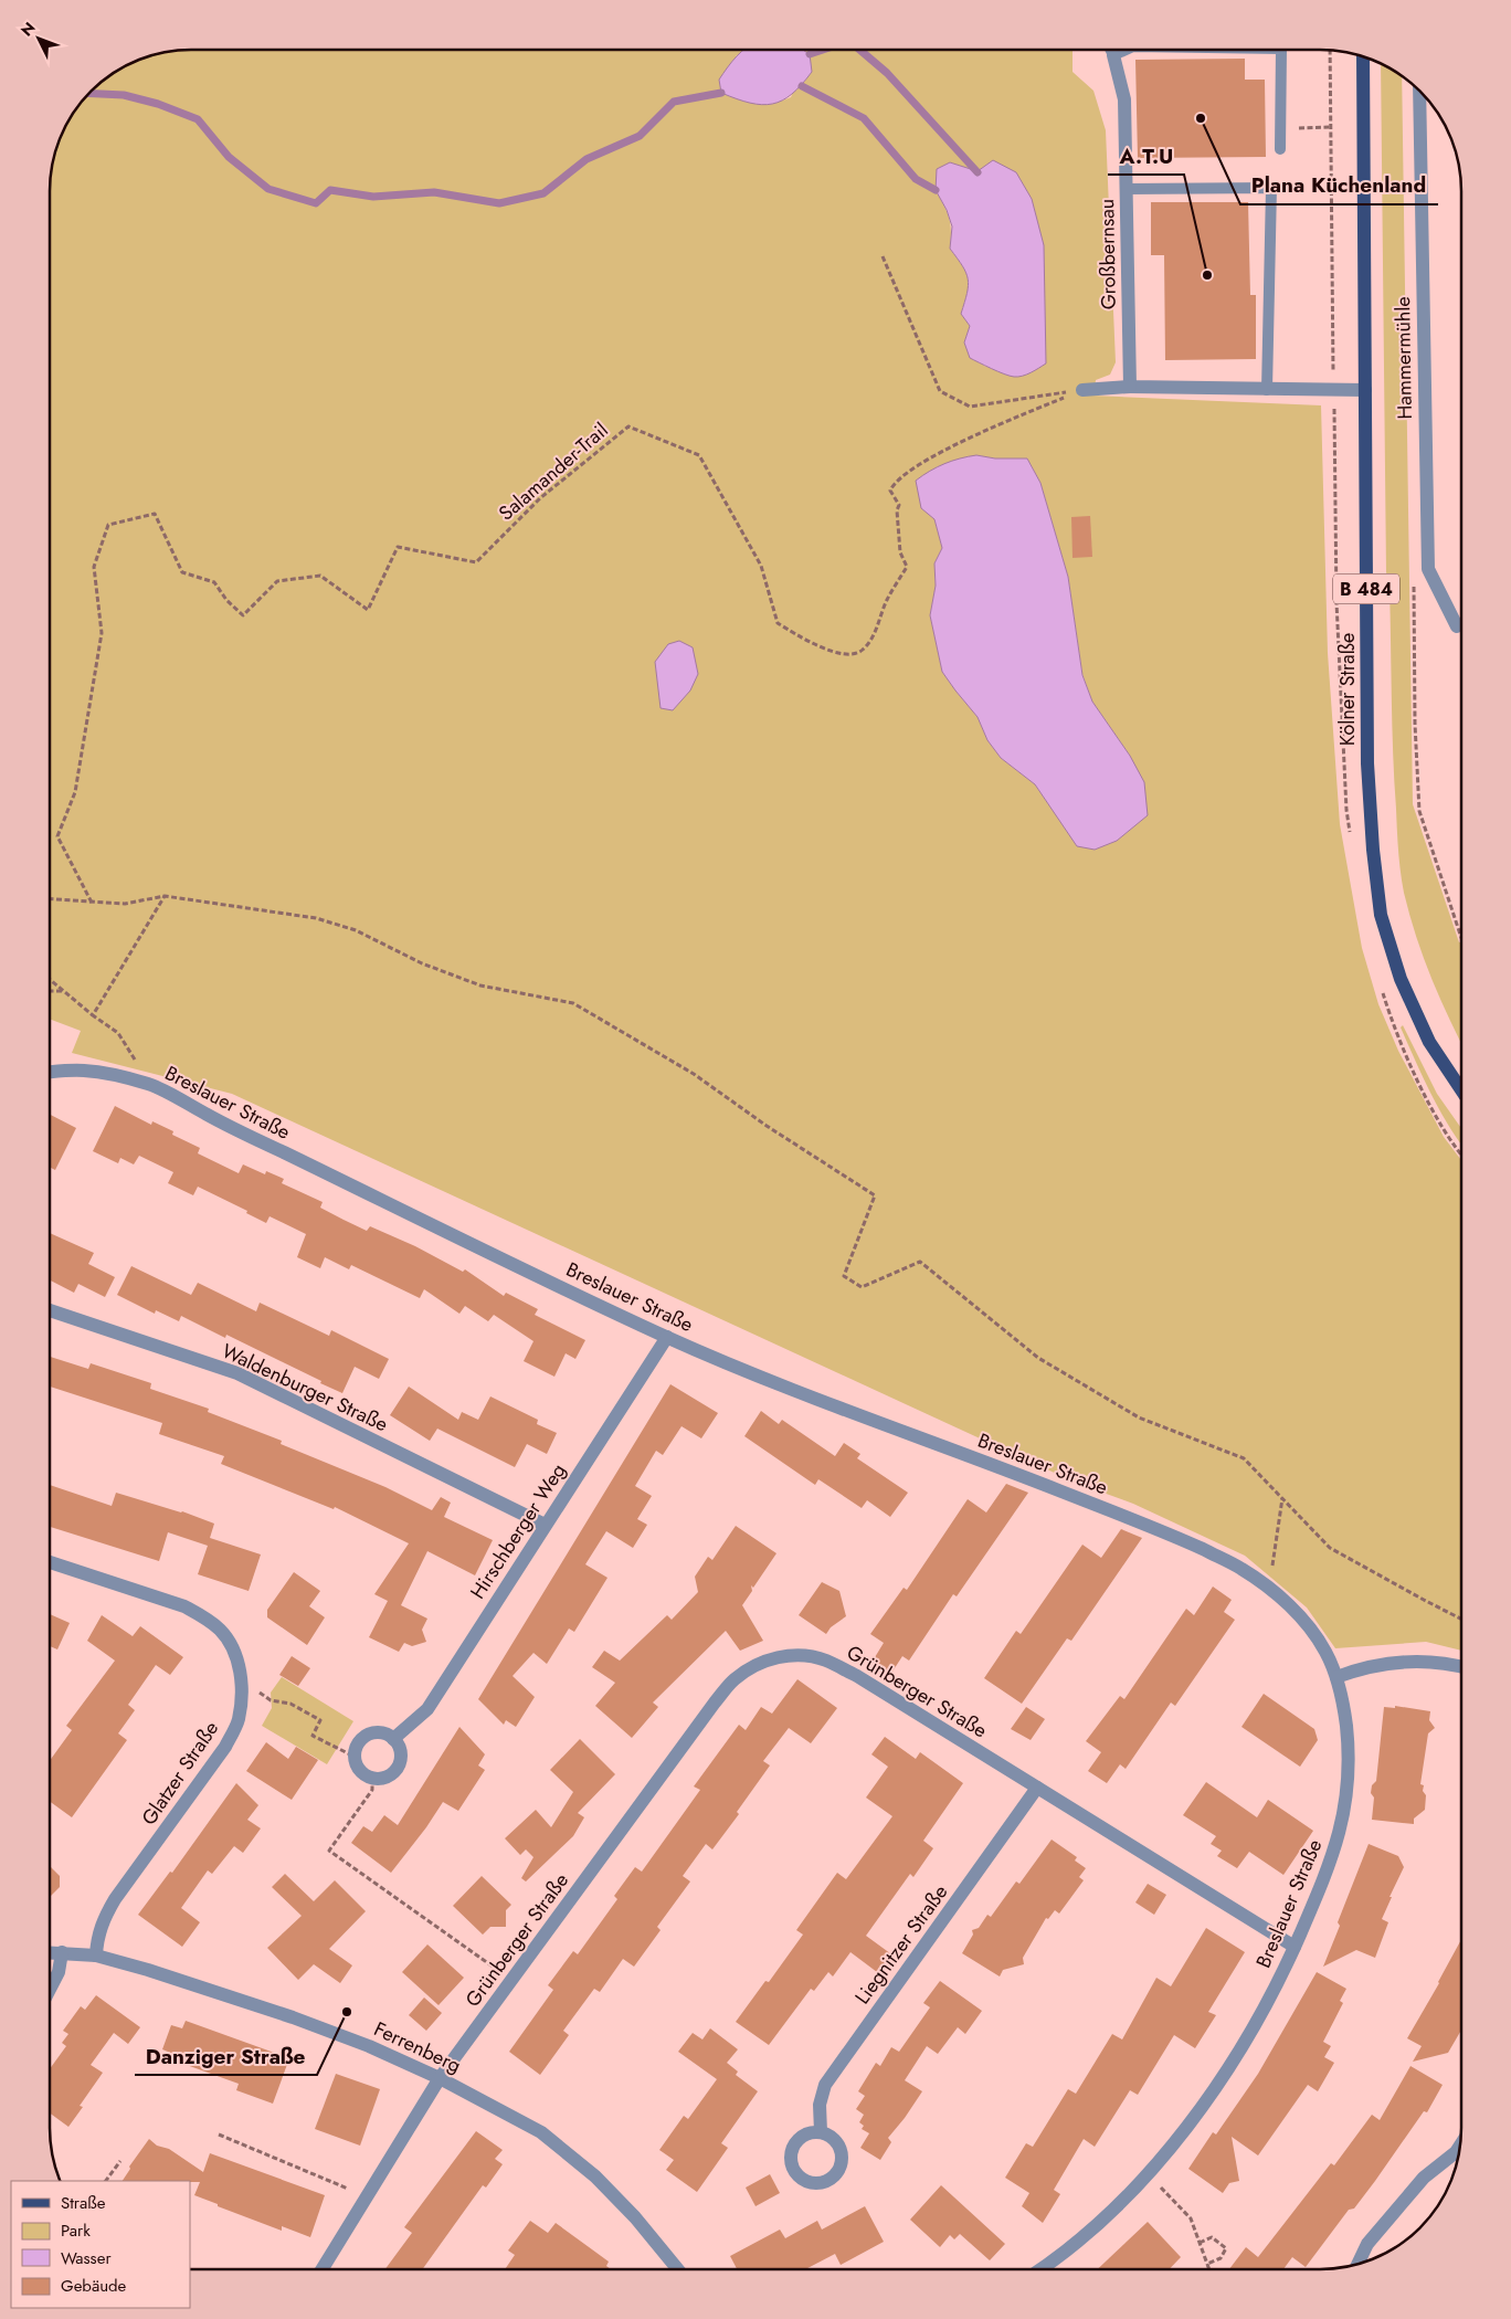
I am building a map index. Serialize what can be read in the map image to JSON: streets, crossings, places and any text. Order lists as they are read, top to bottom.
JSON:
{
  "streets": {
    "main road": ["B 484", "Kölner Straße"],
    "street": [
      "Großbernsau",
      "Hammermühle",
      "Breslauer Straße",
      "Waldenburger Straße",
      "Hirschberger Weg",
      "Grünberger Straße",
      "Glatzer Straße",
      "Liegnitzer Straße",
      "Ferrenberg"
    ],
    "path": ["Salamander-Trail"]
  },
  "crossings": [
    ["Breslauer Straße", "Hirschberger Weg"],
    ["Breslauer Straße", "Grünberger Straße"],
    ["Waldenburger Straße", "Hirschberger Weg"],
    ["Grünberger Straße", "Liegnitzer Straße"],
    ["Grünberger Straße", "Ferrenberg"],
    ["Glatzer Straße", "Ferrenberg"]
  ],
  "places": ["Plana Küchenland", "A.T.U", "Danziger Straße"],
  "legend": [
    "Straße",
    "Park",
    "Wasser",
    "Gebäude"
  ],
  "north": "top left"
}
